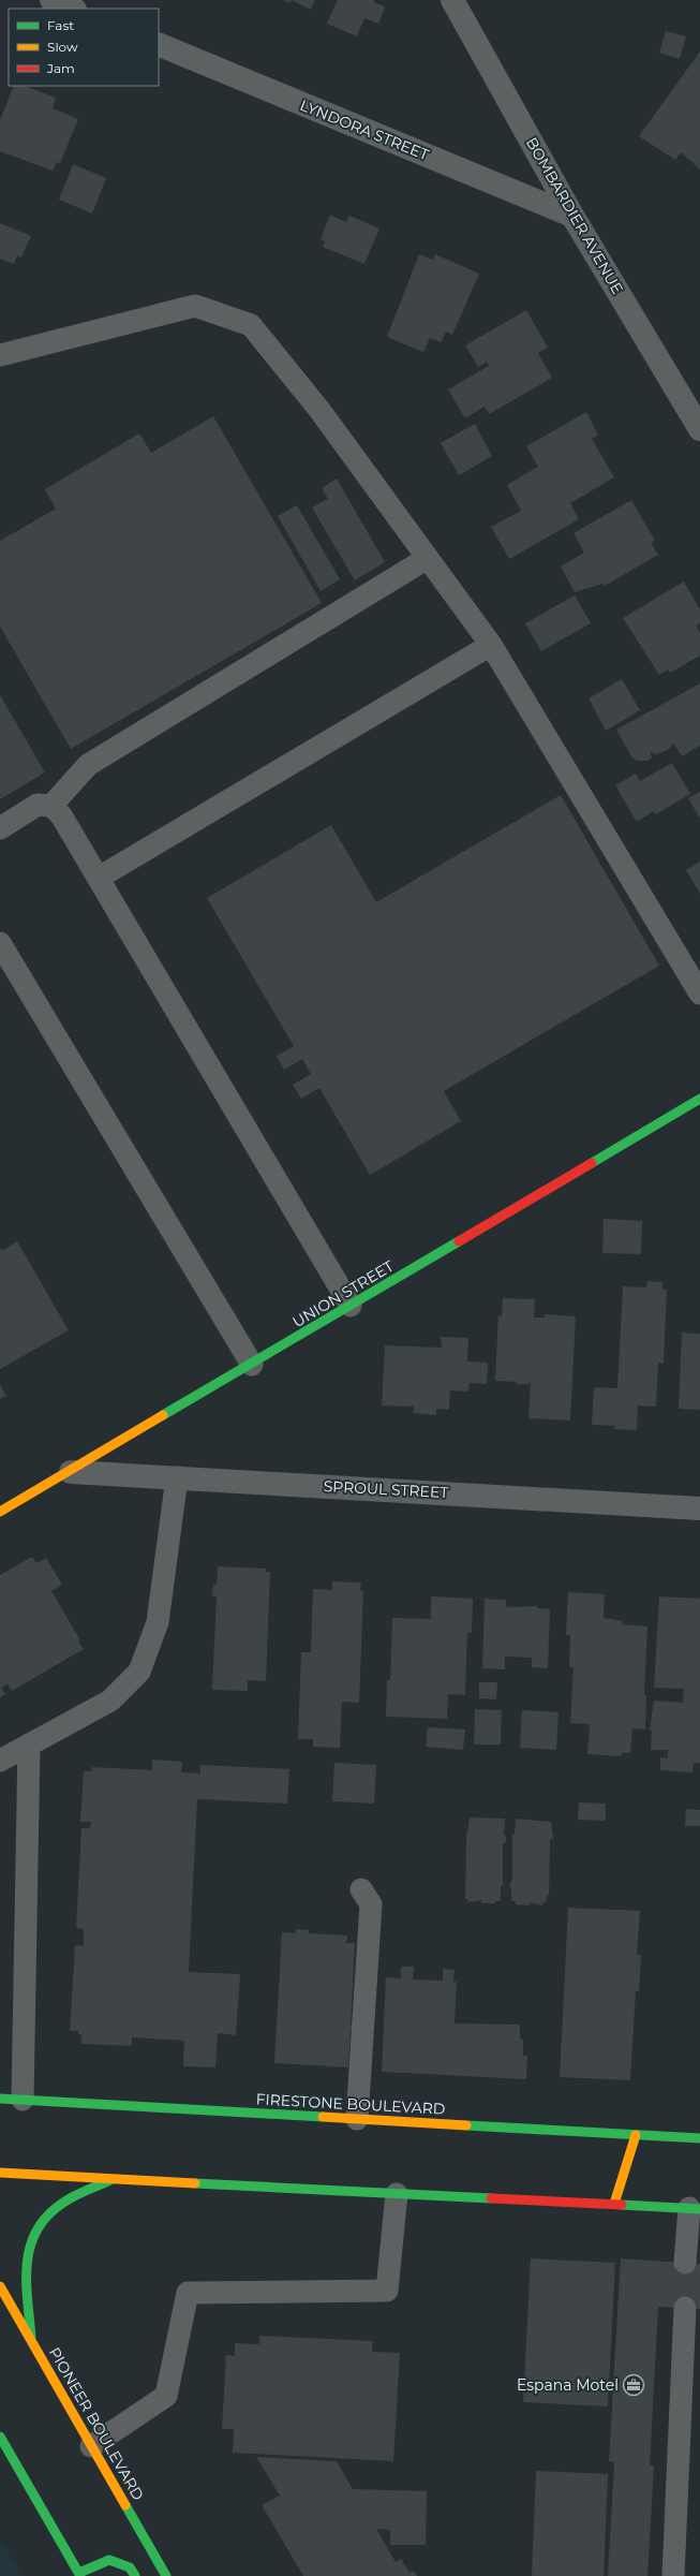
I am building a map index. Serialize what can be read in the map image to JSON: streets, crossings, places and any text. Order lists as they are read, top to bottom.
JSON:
{
  "streets": {
    "main road": ["UNION STREET", "FIRESTONE BOULEVARD", "PIONEER BOULEVARD"],
    "street": ["LYNDORA STREET", "BOMBARDIER AVENUE", "SPROUL STREET"]
  },
  "crossings": [
    ["LYNDORA STREET", "BOMBARDIER AVENUE"],
    ["UNION STREET", "SPROUL STREET"]
  ],
  "places": {
    "office": ["Espana Motel"]
  },
  "legend": ["Fast", "Slow", "Jam"]
}
